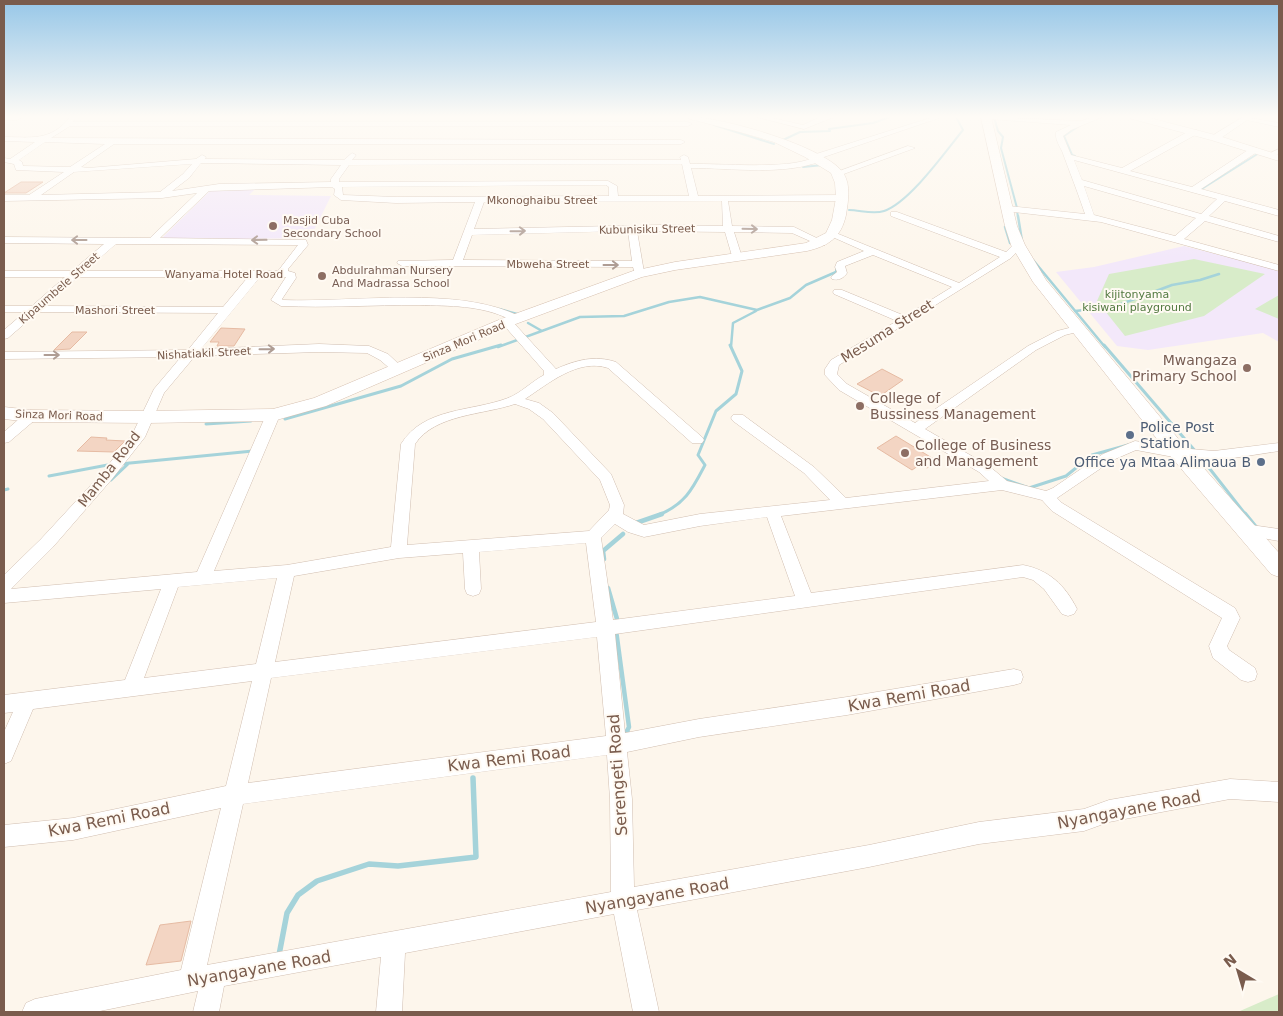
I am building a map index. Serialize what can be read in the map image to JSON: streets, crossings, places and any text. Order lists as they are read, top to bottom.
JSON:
{
  "streets": {
    "street": [
      "Mkonoghaibu Street",
      "Kubunisiku Street",
      "Mbweha Street",
      "Wanyama Hotel Road",
      "Kipaumbele Street",
      "Mashori Street",
      "Mesuma Street",
      "Sinza Mori Road",
      "Nishatiakil Street",
      "Mamba Road",
      "Kwa Remi Road",
      "Serengeti Road",
      "Nyangayane Road"
    ]
  },
  "crossings": [
    ["Kubunisiku Street", "Mesuma Street"],
    ["Kubunisiku Street", "Sinza Mori Road"],
    ["Mbweha Street", "Sinza Mori Road"],
    ["Wanyama Hotel Road", "Kipaumbele Street"],
    ["Wanyama Hotel Road", "Sinza Mori Road"],
    ["Wanyama Hotel Road", "Mamba Road"],
    ["Kipaumbele Street", "Mashori Street"],
    ["Mashori Street", "Mamba Road"],
    ["Sinza Mori Road", "Nishatiakil Street"],
    ["Sinza Mori Road", "Mamba Road"],
    ["Nishatiakil Street", "Mamba Road"],
    ["Kwa Remi Road", "Serengeti Road"],
    ["Serengeti Road", "Nyangayane Road"]
  ],
  "parks": ["kijitonyama kisiwani playground"],
  "places": [
    "Masjid Cuba Secondary School",
    "Abdulrahman Nursery And Madrassa School",
    "Mwangaza Primary School",
    "College of Bussiness Management",
    "Police Post Station",
    "College of Business and Management",
    "Office ya Mtaa Alimaua B"
  ],
  "north": "top left"
}
